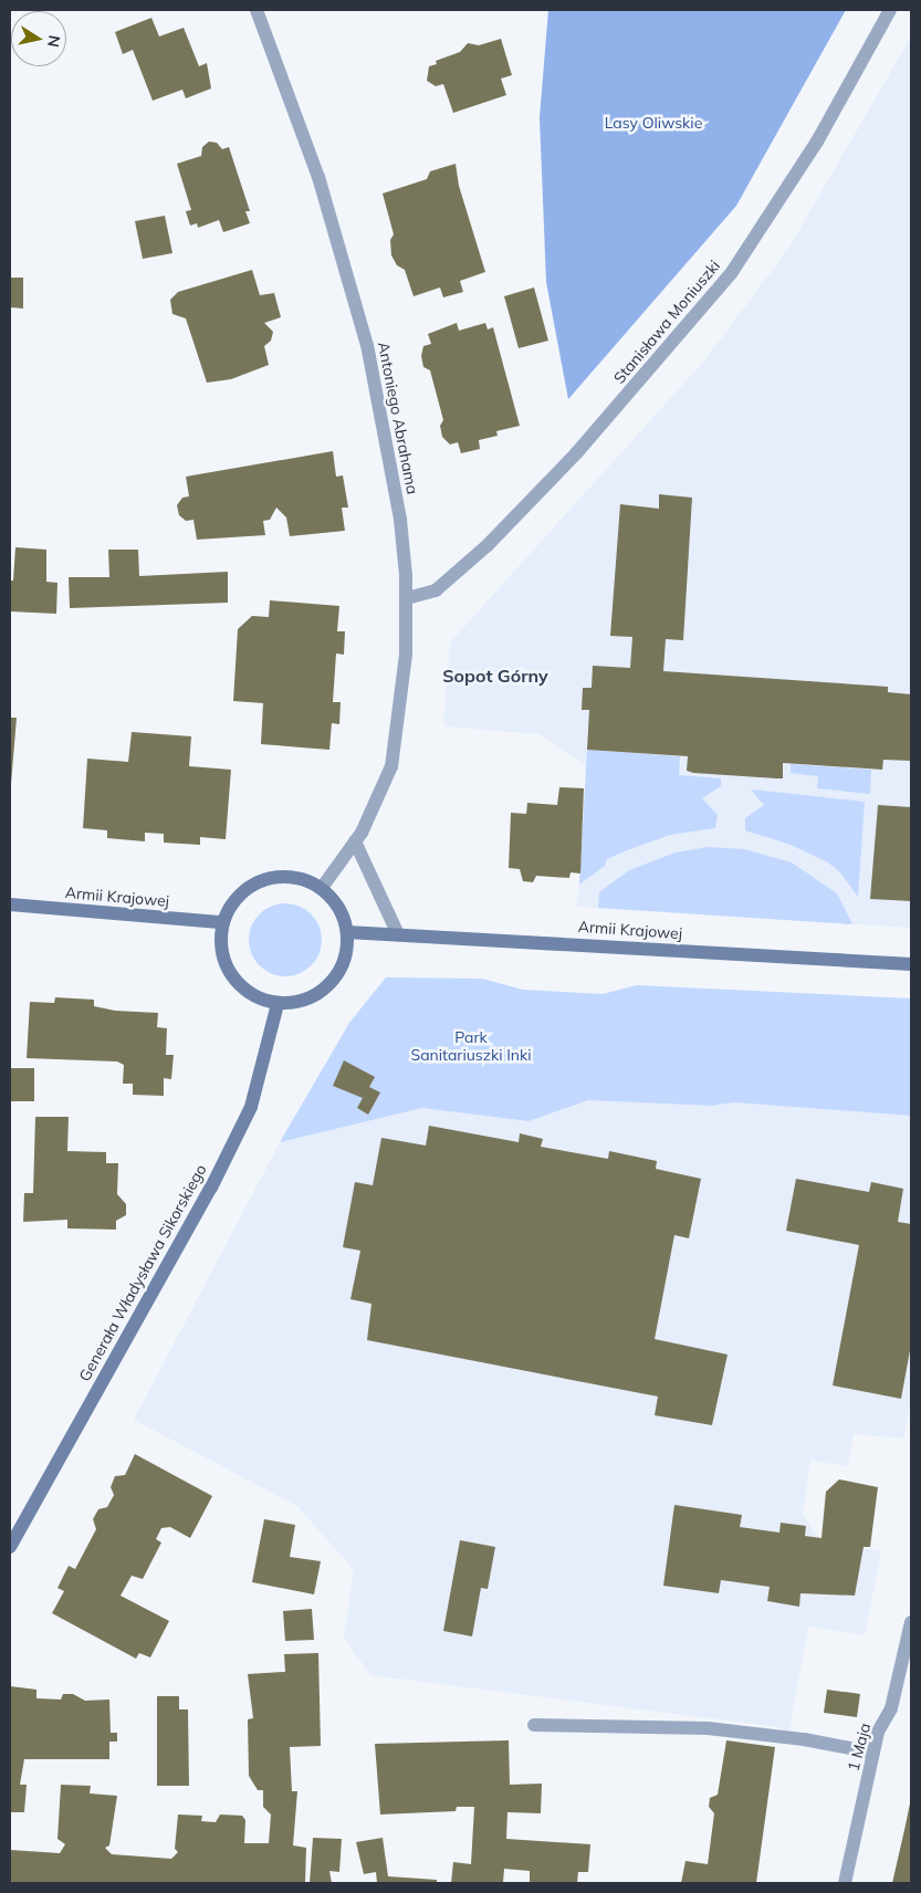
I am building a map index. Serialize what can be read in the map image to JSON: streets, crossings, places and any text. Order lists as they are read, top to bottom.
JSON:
{
  "streets": {
    "street": [
      "Stanisława Moniuszki",
      "Antoniego Abrahama",
      "Armii Krajowej",
      "Generała Władysława Sikorskiego",
      "1 Maja"
    ]
  },
  "crossings": [
    ["Stanisława Moniuszki", "Antoniego Abrahama"],
    ["Antoniego Abrahama", "Armii Krajowej"],
    ["Antoniego Abrahama", "Generała Władysława Sikorskiego"],
    ["Armii Krajowej", "Generała Władysława Sikorskiego"]
  ],
  "districts": ["Sopot Górny"],
  "parks": ["Lasy Oliwskie", "Park Sanitariuszki Inki"],
  "north": "right"
}
